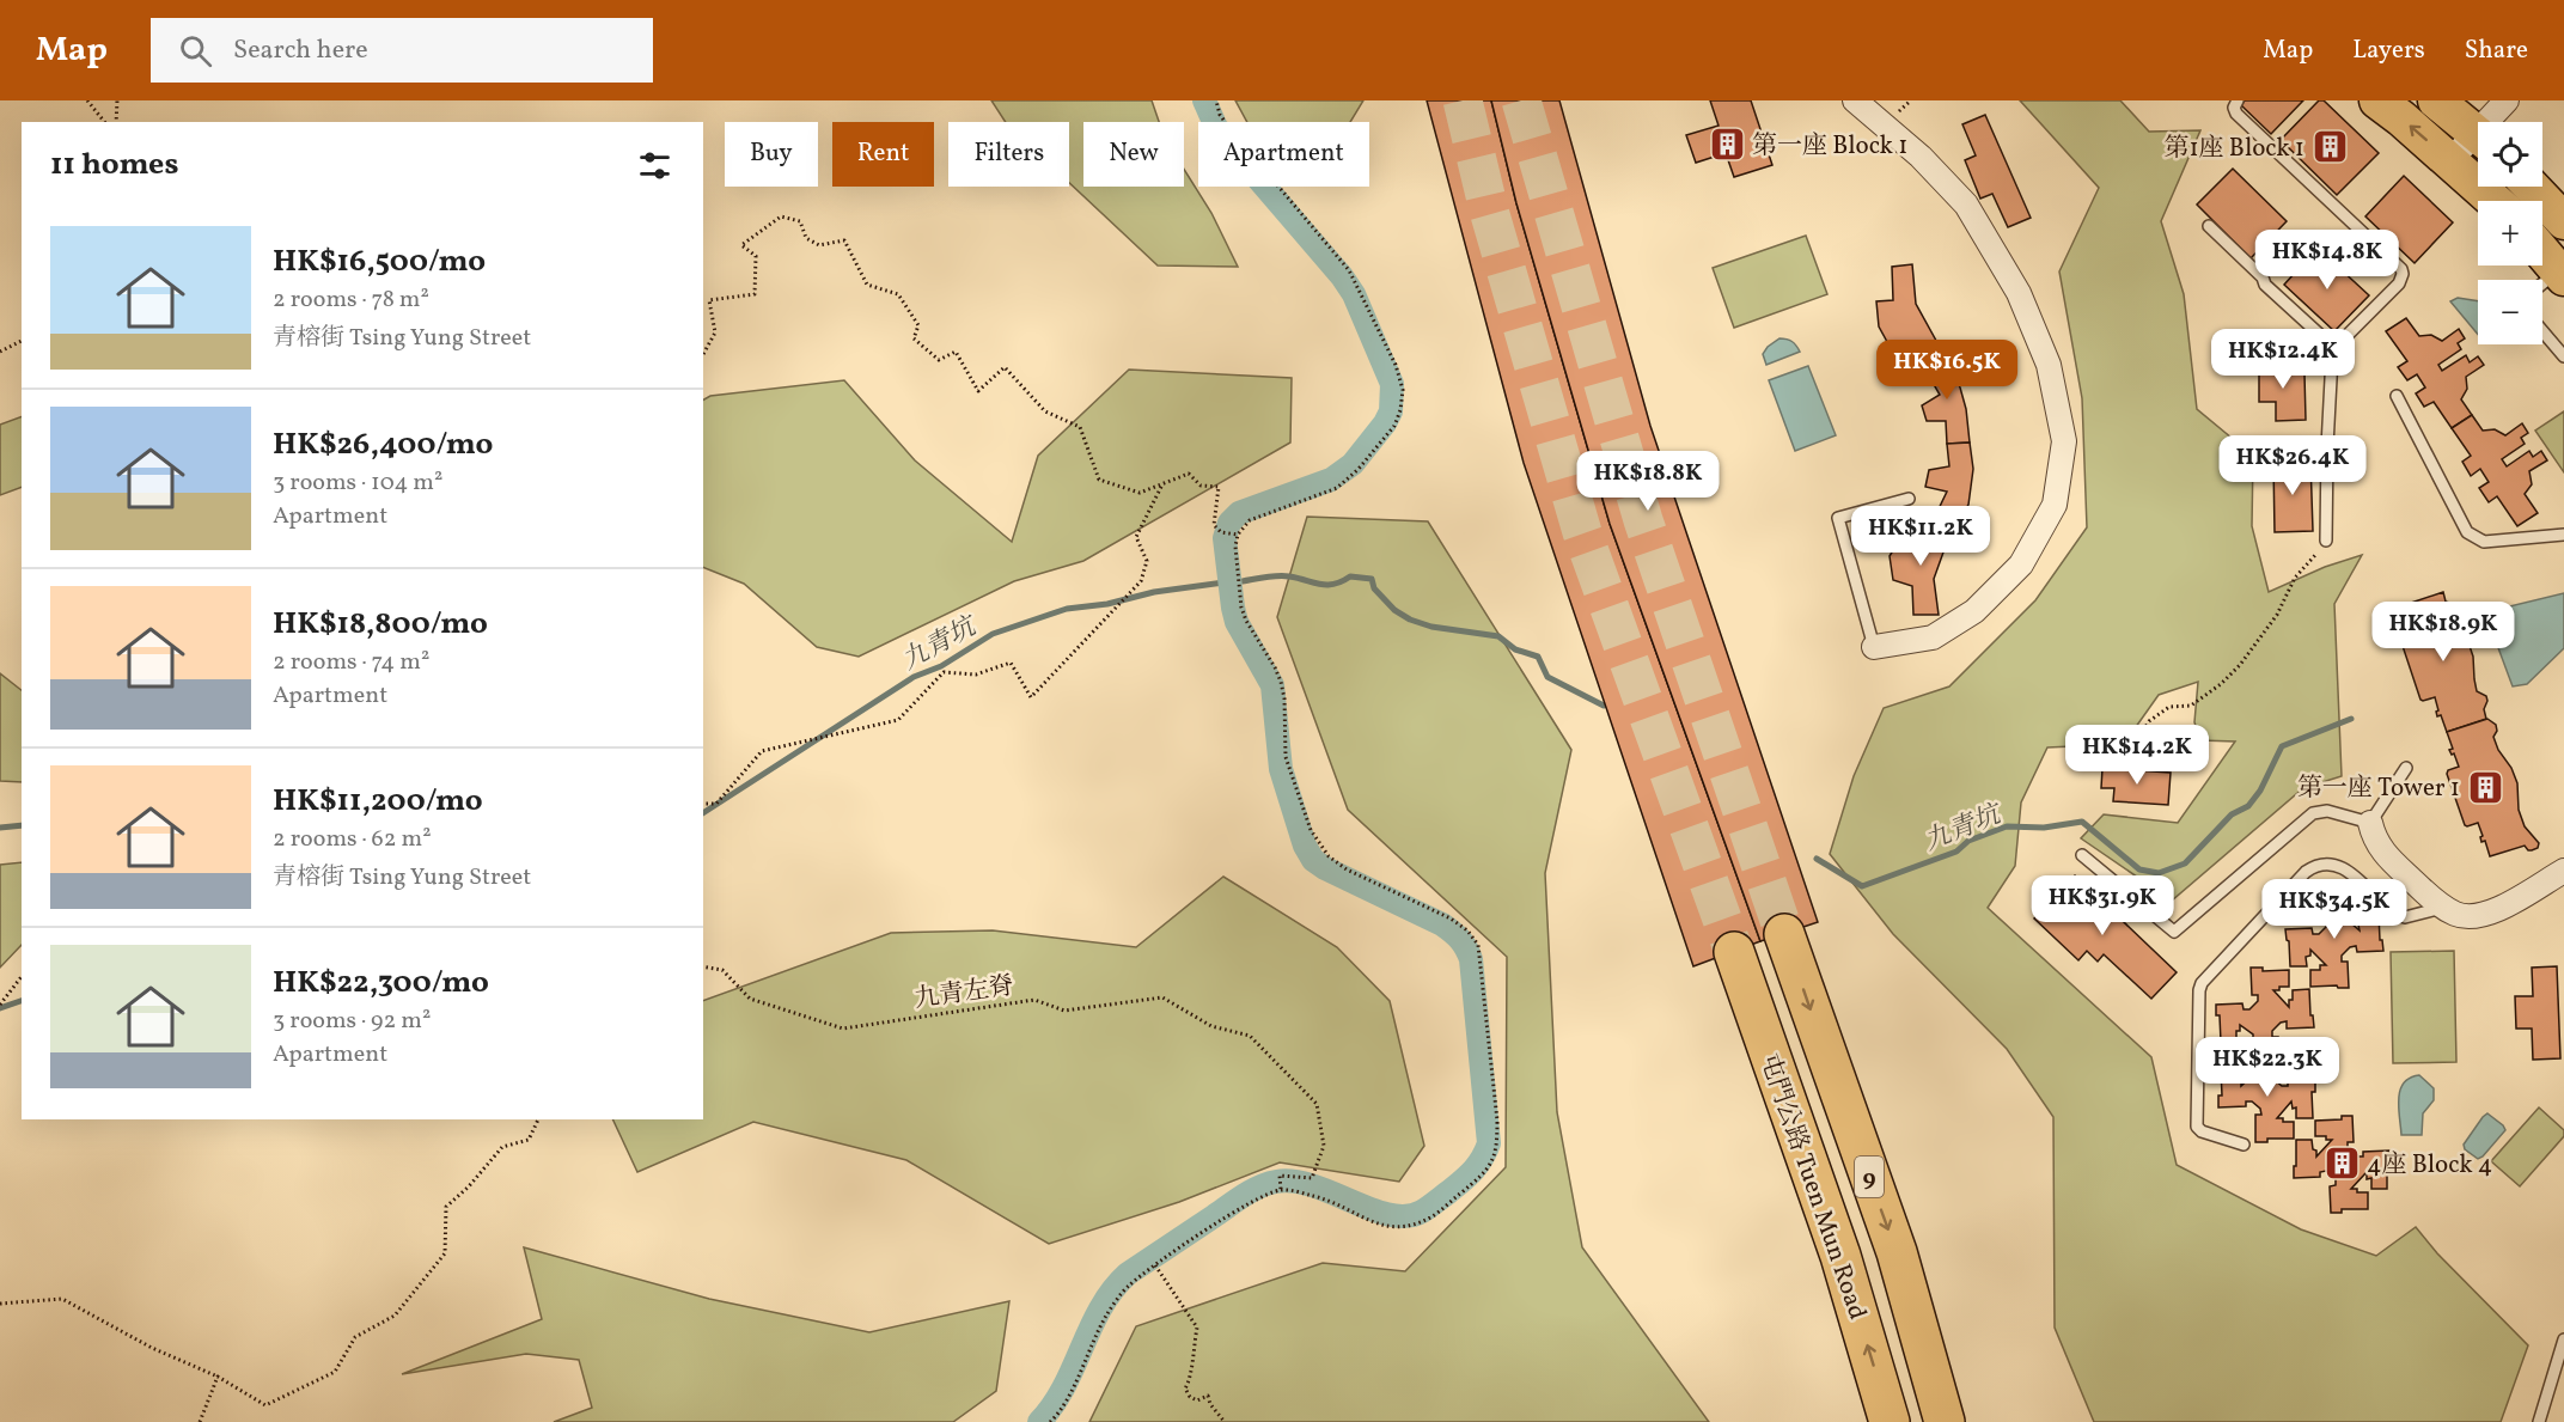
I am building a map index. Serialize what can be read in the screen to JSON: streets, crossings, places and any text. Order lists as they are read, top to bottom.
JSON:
{
  "streets": {
    "highway": ["9", "屯門公路 Tuen Mun Road"],
    "path": ["九青左脊"]
  },
  "water": ["九青坑"],
  "places": {
    "building": [
      "第一座 Block 1",
      "第1座 Block 1",
      "第一座 Tower 1",
      "4座 Block 4"
    ]
  },
  "page": {
    "header": "Map",
    "search": "Search here",
    "nav": ["Map", "Layers", "Share"],
    "map_buttons": ["+", "−"],
    "chip": [
      "Buy",
      "Rent",
      "Filters",
      "New",
      "Apartment"
    ],
    "heading": "11 homes",
    "list": [
      {
        "name": "HK$16,500/mo",
        "note": "2 rooms · 78 m² · 青榕街 Tsing Yung Street"
      },
      {
        "name": "HK$26,400/mo",
        "note": "3 rooms · 104 m² · Apartment"
      },
      {
        "name": "HK$18,800/mo",
        "note": "2 rooms · 74 m² · Apartment"
      },
      {
        "name": "HK$11,200/mo",
        "note": "2 rooms · 62 m² · 青榕街 Tsing Yung Street"
      },
      {
        "name": "HK$22,300/mo",
        "note": "3 rooms · 92 m² · Apartment"
      }
    ],
    "price": [
      "HK$14.8K",
      "HK$12.4K",
      "HK$16.5K",
      "HK$26.4K",
      "HK$18.8K",
      "HK$11.2K",
      "HK$18.9K",
      "HK$14.2K",
      "HK$31.9K",
      "HK$34.5K",
      "HK$22.3K"
    ]
  }
}
